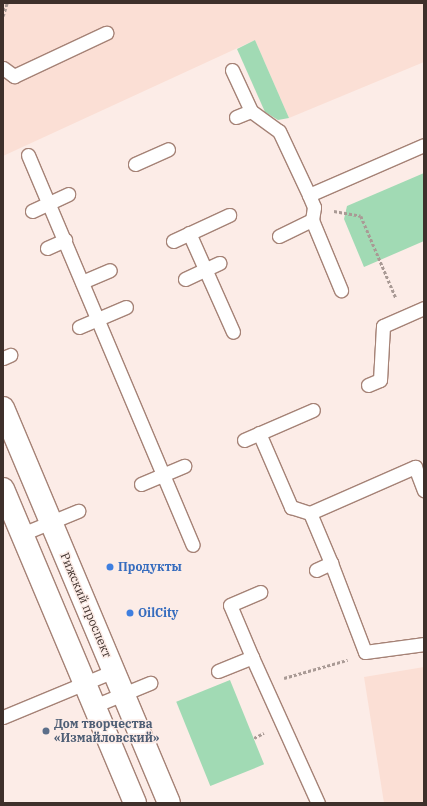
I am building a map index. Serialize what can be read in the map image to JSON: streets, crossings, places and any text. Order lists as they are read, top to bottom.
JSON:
{
  "streets": {
    "main road": ["Рижский проспект"]
  },
  "places": ["Продукты", "OilCity", "Дом творчества «Измайловский»"]
}
